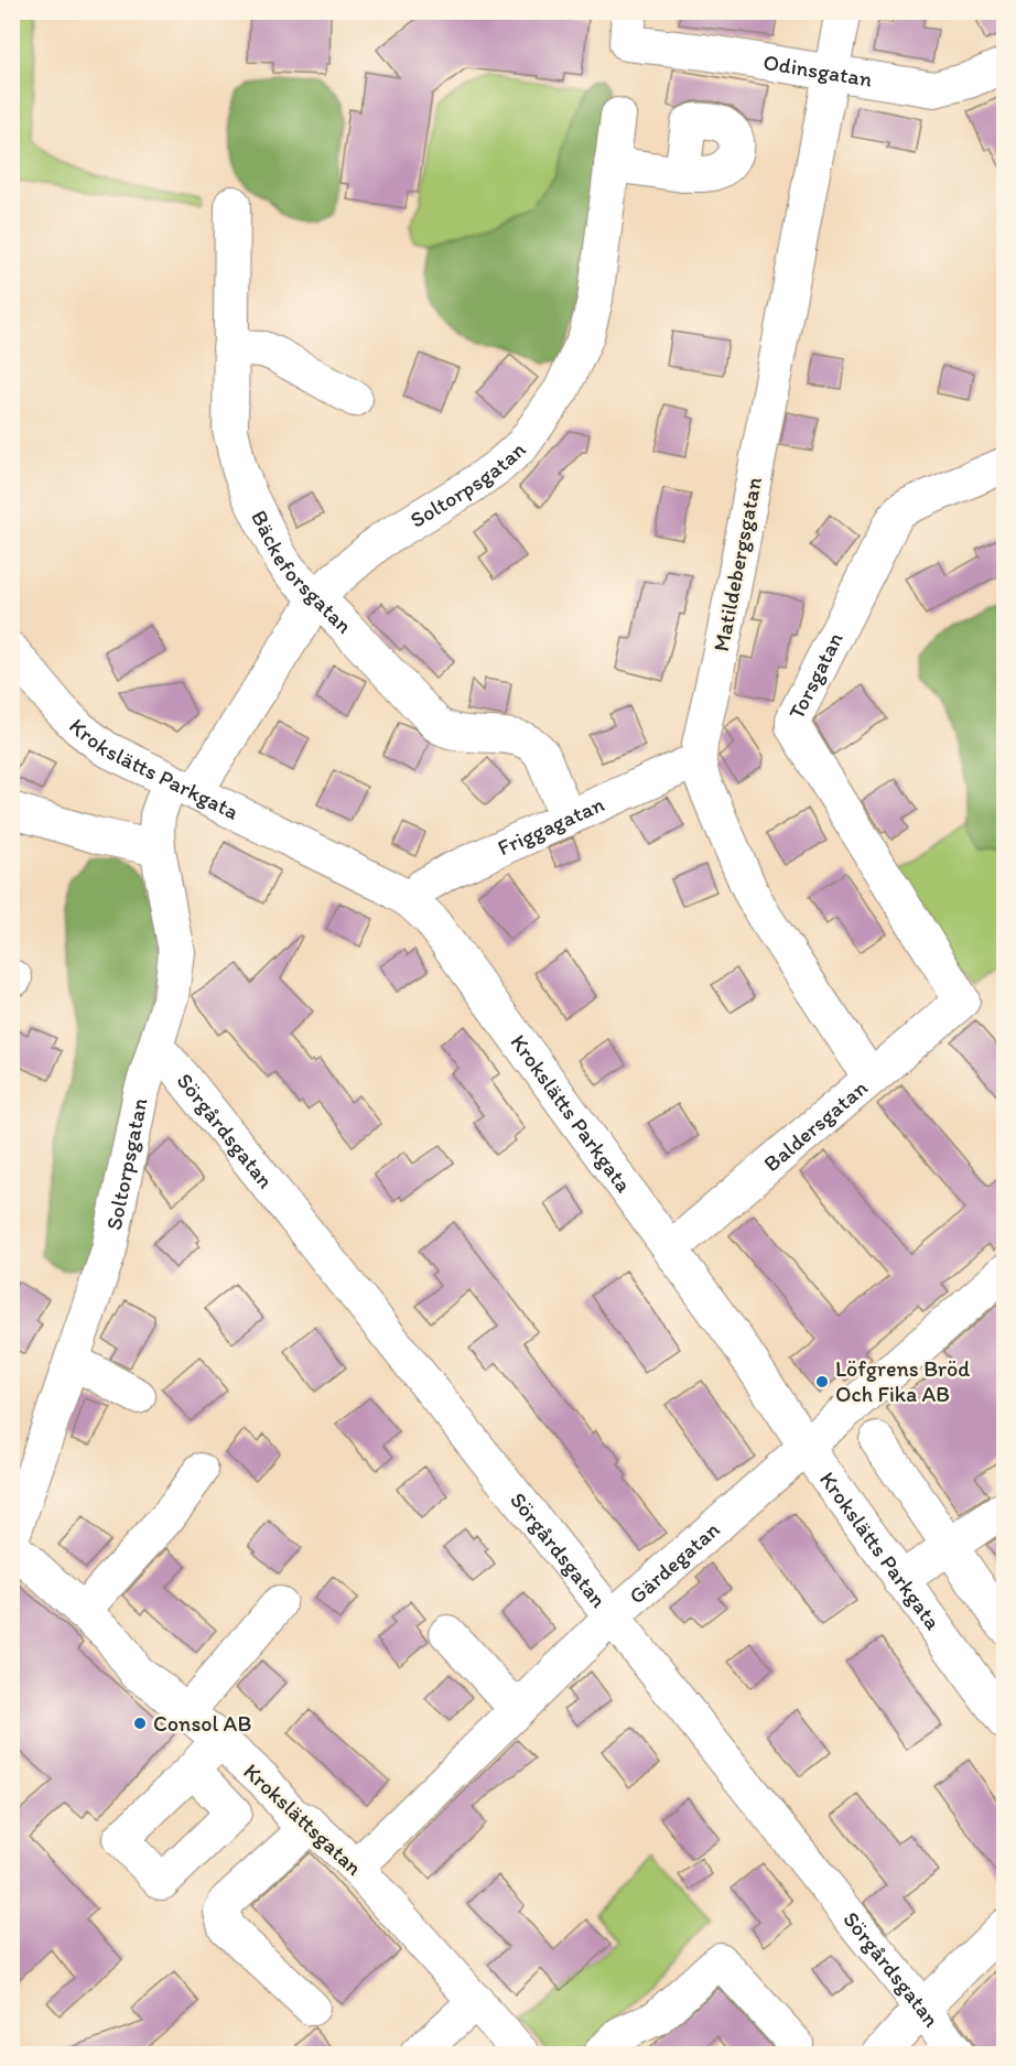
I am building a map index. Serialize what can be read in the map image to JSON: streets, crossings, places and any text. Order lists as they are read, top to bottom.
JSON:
{
  "streets": {
    "street": [
      "Odinsgatan",
      "Soltorpsgatan",
      "Matildebergsgatan",
      "Bäckeforsgatan",
      "Torsgatan",
      "Krokslätts Parkgata",
      "Friggagatan",
      "Baldersgatan",
      "Sörgårdsgatan",
      "Gärdegatan",
      "Krokslättsgatan"
    ]
  },
  "crossings": [
    ["Odinsgatan", "Matildebergsgatan"],
    ["Soltorpsgatan", "Bäckeforsgatan"],
    ["Soltorpsgatan", "Krokslätts Parkgata"],
    ["Soltorpsgatan", "Sörgårdsgatan"],
    ["Matildebergsgatan", "Friggagatan"],
    ["Matildebergsgatan", "Baldersgatan"],
    ["Bäckeforsgatan", "Friggagatan"],
    ["Torsgatan", "Baldersgatan"],
    ["Krokslätts Parkgata", "Friggagatan"],
    ["Krokslätts Parkgata", "Baldersgatan"],
    ["Krokslätts Parkgata", "Gärdegatan"],
    ["Sörgårdsgatan", "Gärdegatan"],
    ["Gärdegatan", "Krokslättsgatan"]
  ],
  "places": ["Löfgrens Bröd Och Fika AB", "Consol AB"]
}
